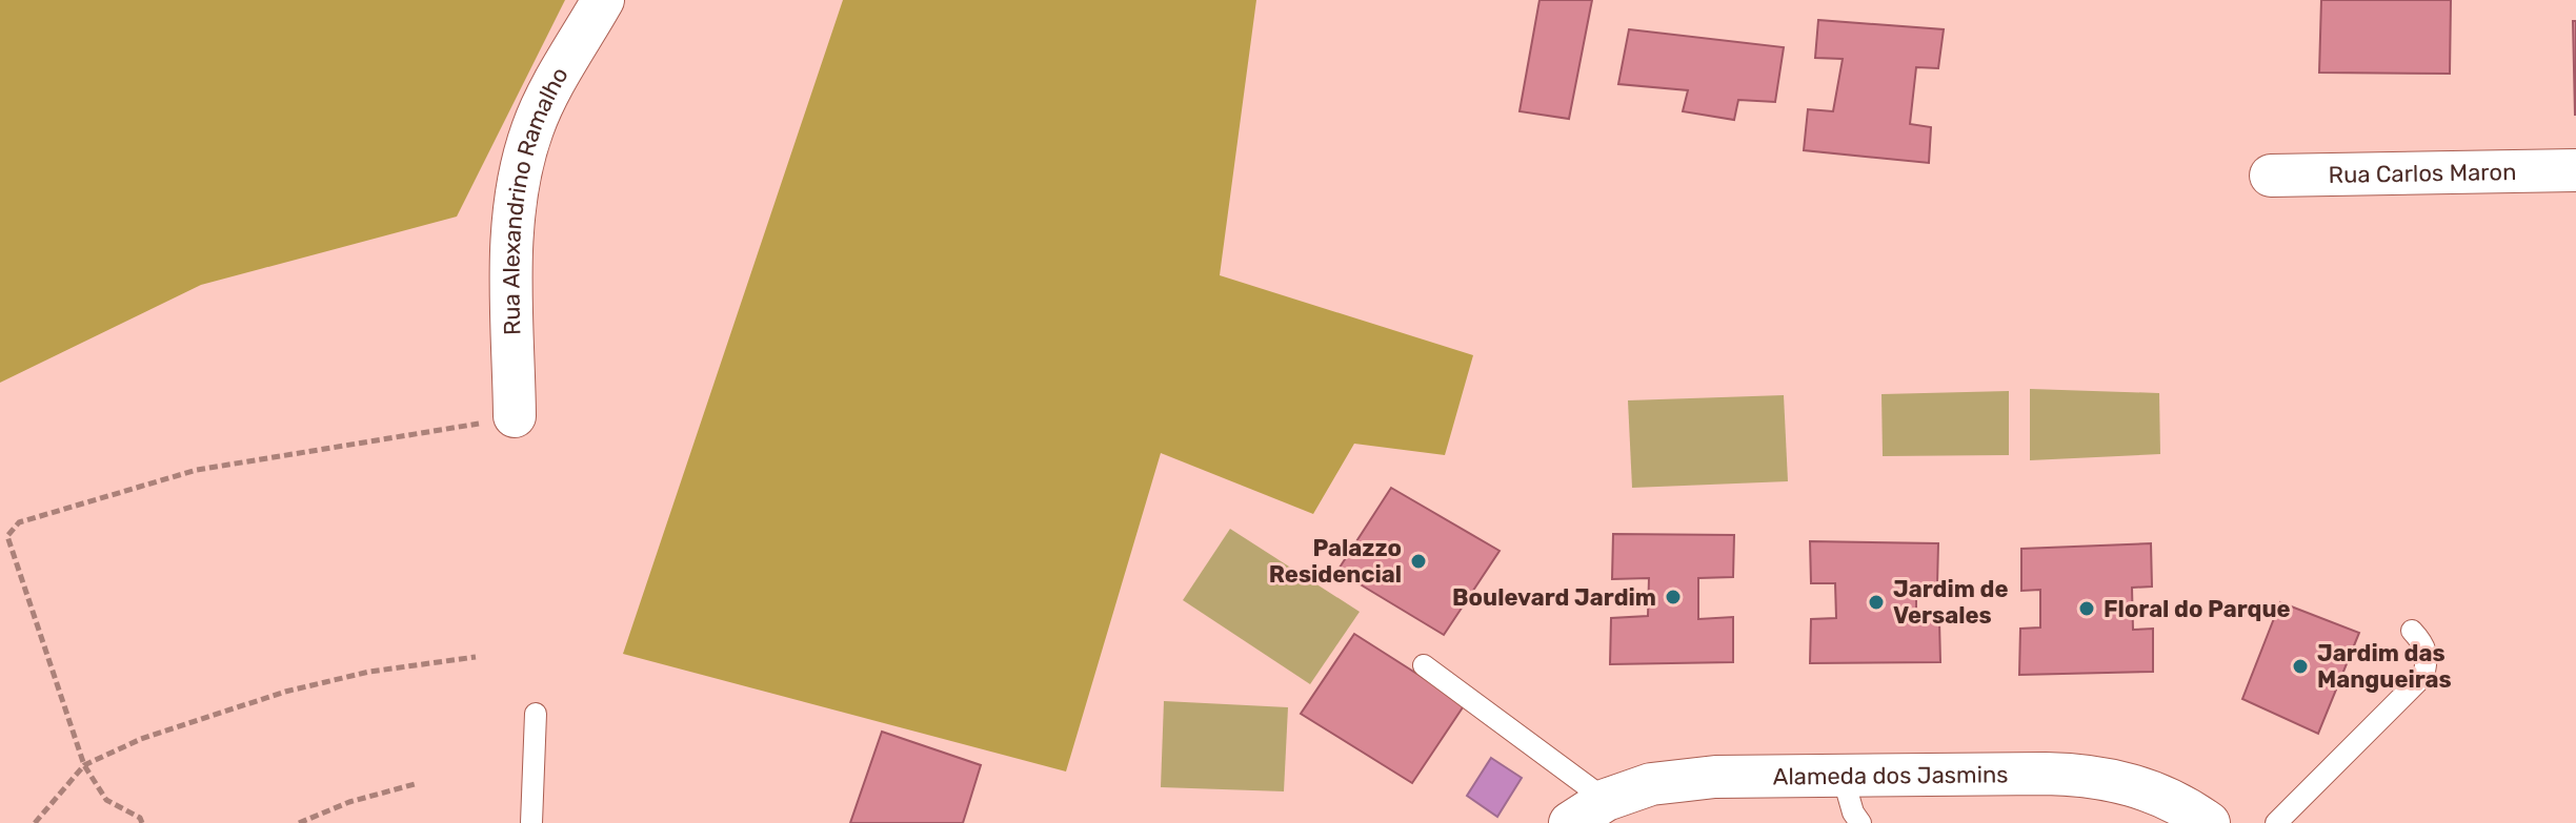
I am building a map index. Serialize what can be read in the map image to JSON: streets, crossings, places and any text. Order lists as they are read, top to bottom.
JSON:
{
  "streets": {
    "street": ["Rua Carlos Maron", "Rua Alexandrino Ramalho", "Alameda dos Jasmins"]
  },
  "places": [
    "Palazzo Residencial",
    "Boulevard Jardim",
    "Jardim de Versales",
    "Floral do Parque",
    "Jardim das Mangueiras"
  ]
}
